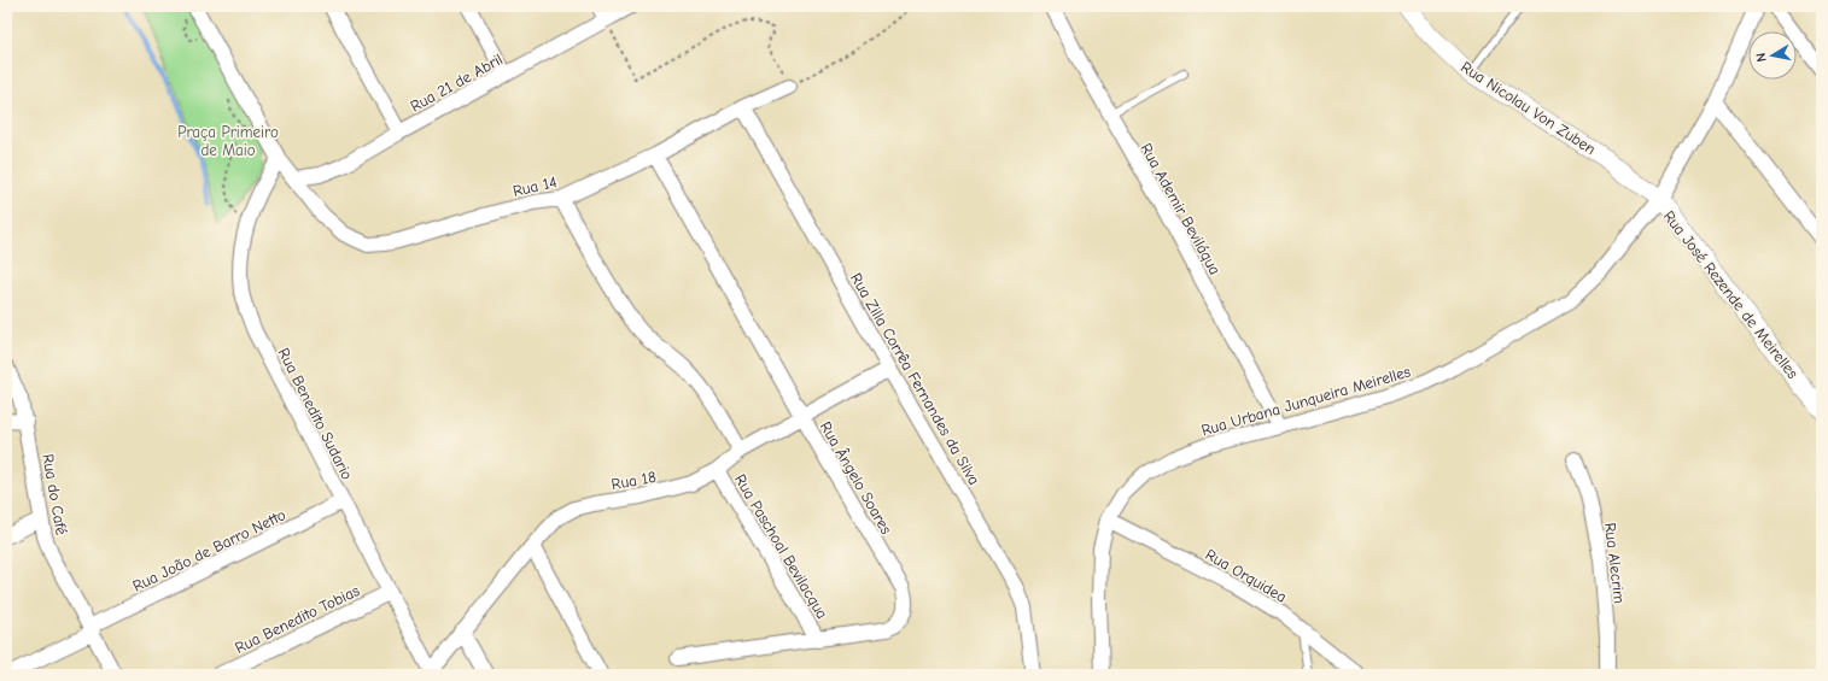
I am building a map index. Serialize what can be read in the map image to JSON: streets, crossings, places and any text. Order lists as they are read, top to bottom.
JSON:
{
  "streets": {
    "street": [
      "Rua 21 de Abril",
      "Rua Nicolau Von Zuben",
      "Rua 14",
      "Rua Ademir Beviláqua",
      "Rua José Rezende de Meirelles",
      "Rua Zilla Corrêa Fernandes da Silva",
      "Rua Urbana Junqueira Meirelles",
      "Rua Benedito Sudario",
      "Rua Ângelo Soares",
      "Rua 18",
      "Rua do Café",
      "Rua Paschoal Bevilacqua",
      "Rua João de Barro Netto",
      "Rua Alecrim",
      "Rua Orquidea",
      "Rua Benedito Tobias"
    ]
  },
  "crossings": [
    ["Rua 21 de Abril", "Rua 14"],
    ["Rua Nicolau Von Zuben", "Rua José Rezende de Meirelles"],
    ["Rua Nicolau Von Zuben", "Rua Urbana Junqueira Meirelles"],
    ["Rua 14", "Rua Zilla Corrêa Fernandes da Silva"],
    ["Rua 14", "Rua Benedito Sudario"],
    ["Rua 14", "Rua Ângelo Soares"],
    ["Rua Ademir Beviláqua", "Rua Urbana Junqueira Meirelles"],
    ["Rua José Rezende de Meirelles", "Rua Urbana Junqueira Meirelles"],
    ["Rua Zilla Corrêa Fernandes da Silva", "Rua 18"],
    ["Rua Urbana Junqueira Meirelles", "Rua Orquidea"],
    ["Rua Benedito Sudario", "Rua 18"],
    ["Rua Benedito Sudario", "Rua João de Barro Netto"],
    ["Rua Benedito Sudario", "Rua Benedito Tobias"],
    ["Rua Ângelo Soares", "Rua 18"],
    ["Rua Ângelo Soares", "Rua Paschoal Bevilacqua"],
    ["Rua 18", "Rua Paschoal Bevilacqua"],
    ["Rua do Café", "Rua João de Barro Netto"]
  ],
  "parks": ["Praça Primeiro de Maio"],
  "north": "left"
}
